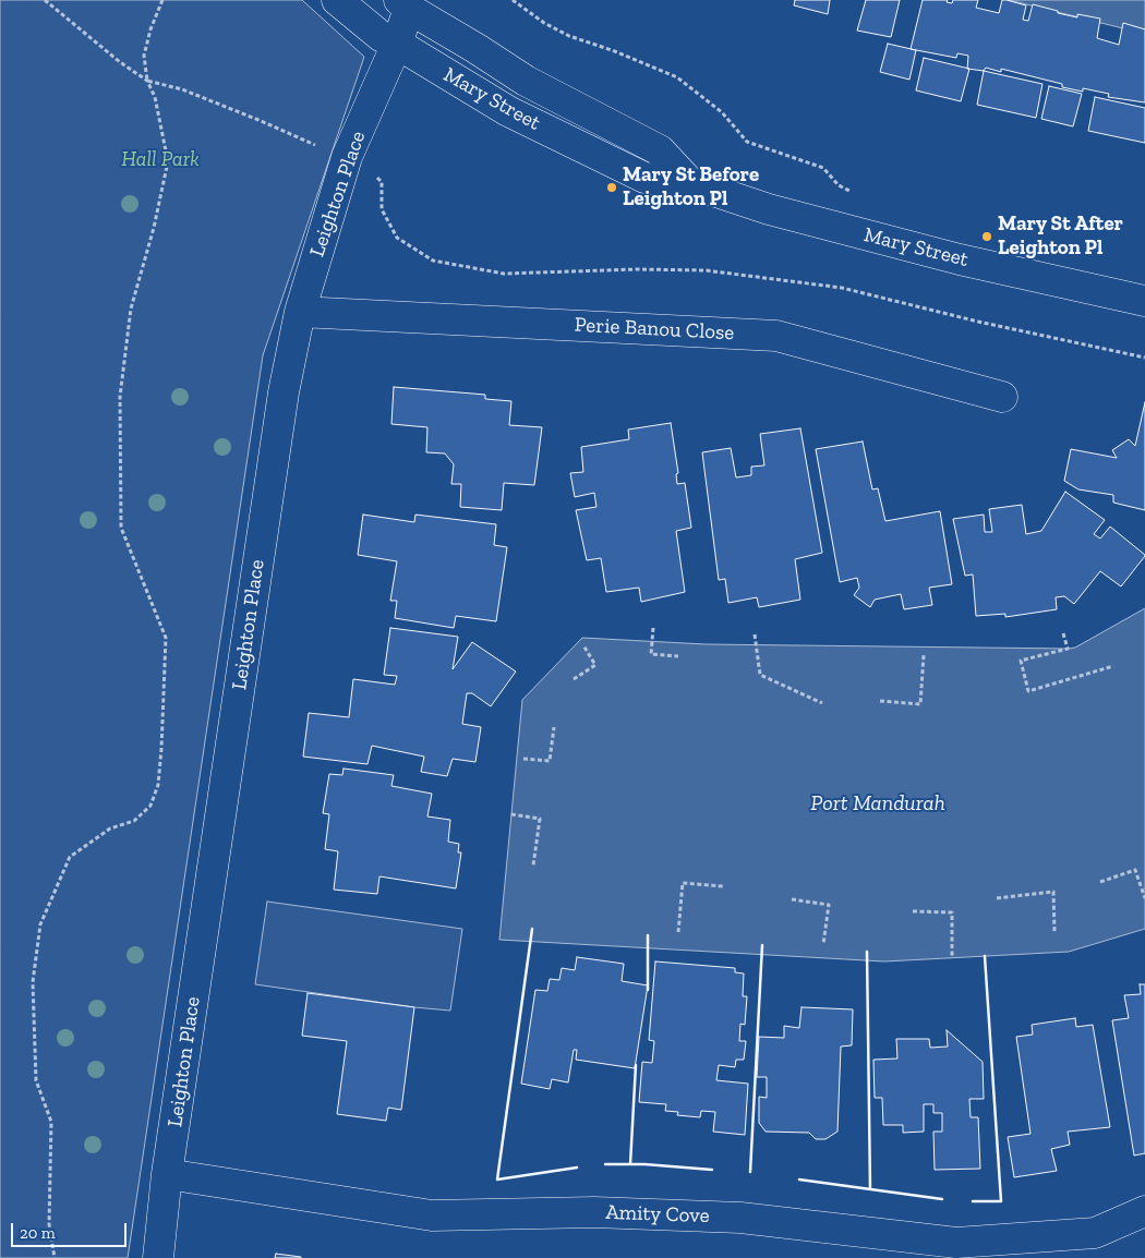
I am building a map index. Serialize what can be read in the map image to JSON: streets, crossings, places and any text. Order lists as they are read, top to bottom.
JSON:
{
  "streets": {
    "street": [
      "Mary Street",
      "Leighton Place",
      "Perie Banou Close",
      "Amity Cove"
    ]
  },
  "crossings": [
    ["Mary Street", "Leighton Place"],
    ["Leighton Place", "Perie Banou Close"],
    ["Leighton Place", "Amity Cove"]
  ],
  "water": ["Port Mandurah"],
  "parks": ["Hall Park"],
  "places": ["Mary St Before Leighton Pl", "Mary St After Leighton Pl"],
  "scale_bar": "20 m"
}
